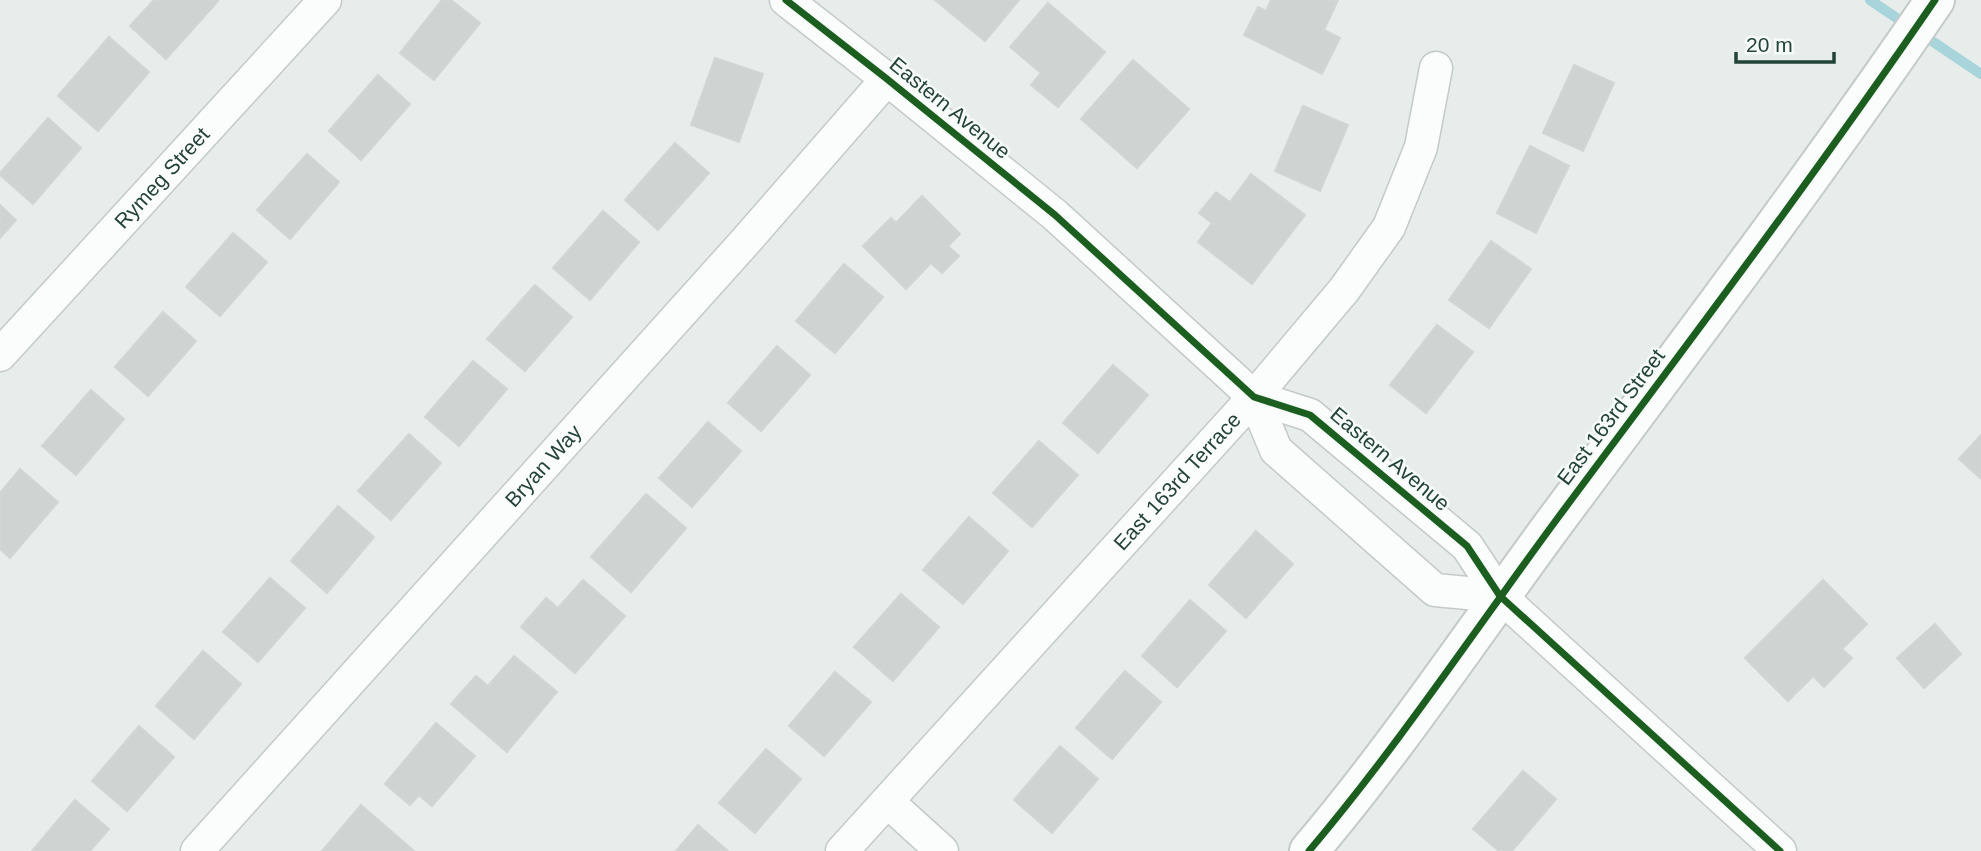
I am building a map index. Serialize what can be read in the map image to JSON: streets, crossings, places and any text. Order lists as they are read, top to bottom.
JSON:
{
  "streets": {
    "street": [
      "Eastern Avenue",
      "Rymeg Street",
      "East 163rd Street",
      "Bryan Way",
      "East 163rd Terrace"
    ]
  },
  "crossings": [
    ["Eastern Avenue", "East 163rd Street"],
    ["Eastern Avenue", "Bryan Way"],
    ["Eastern Avenue", "East 163rd Terrace"]
  ],
  "scale_bar": "20 m"
}
